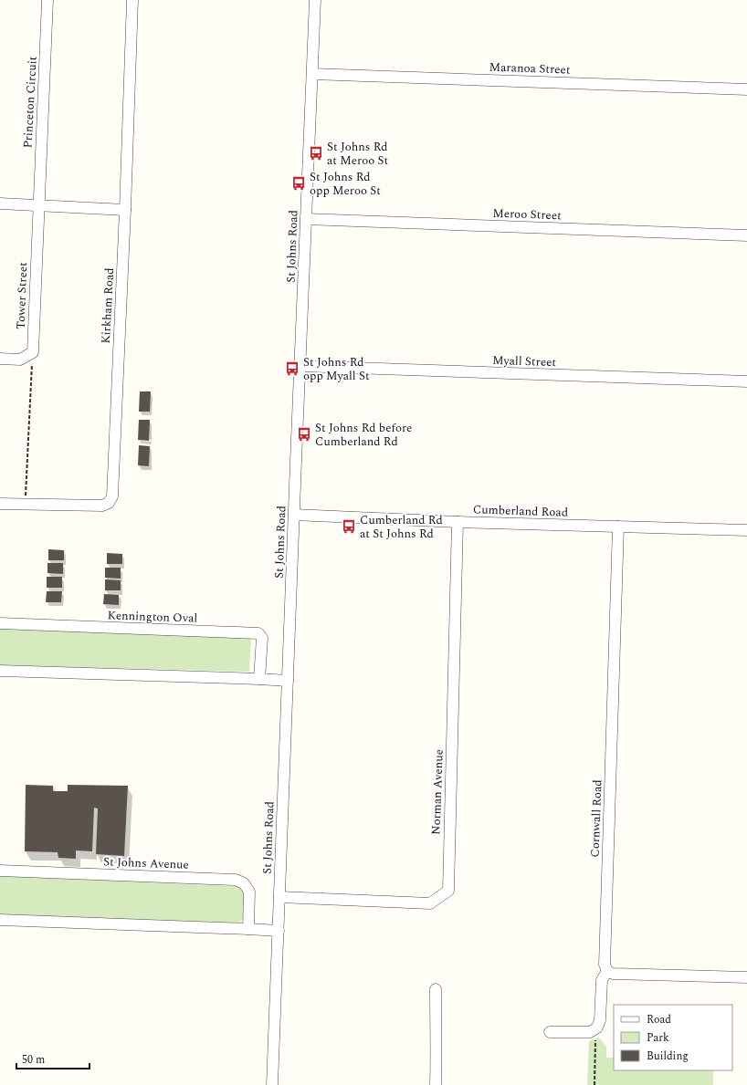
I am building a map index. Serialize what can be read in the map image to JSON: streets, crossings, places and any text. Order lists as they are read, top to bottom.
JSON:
{
  "streets": {
    "street": [
      "Maranoa Street",
      "Princeton Circuit",
      "Meroo Street",
      "St Johns Road",
      "Tower Street",
      "Kirkham Road",
      "Myall Street",
      "Cumberland Road",
      "Kennington Oval",
      "Norman Avenue",
      "Cornwall Road",
      "St Johns Avenue"
    ]
  },
  "crossings": [
    ["Maranoa Street", "St Johns Road"],
    ["Princeton Circuit", "Tower Street"],
    ["Meroo Street", "St Johns Road"],
    ["St Johns Road", "Myall Street"],
    ["St Johns Road", "Cumberland Road"],
    ["St Johns Road", "Norman Avenue"],
    ["Cumberland Road", "Norman Avenue"],
    ["Cumberland Road", "Cornwall Road"]
  ],
  "places": {
    "bus stop": [
      "St Johns Rd at Meroo St",
      "St Johns Rd opp Meroo St",
      "St Johns Rd opp Myall St",
      "St Johns Rd before Cumberland Rd",
      "Cumberland Rd at St Johns Rd"
    ]
  },
  "legend": ["Road", "Park", "Building"],
  "scale_bar": "50 m"
}
